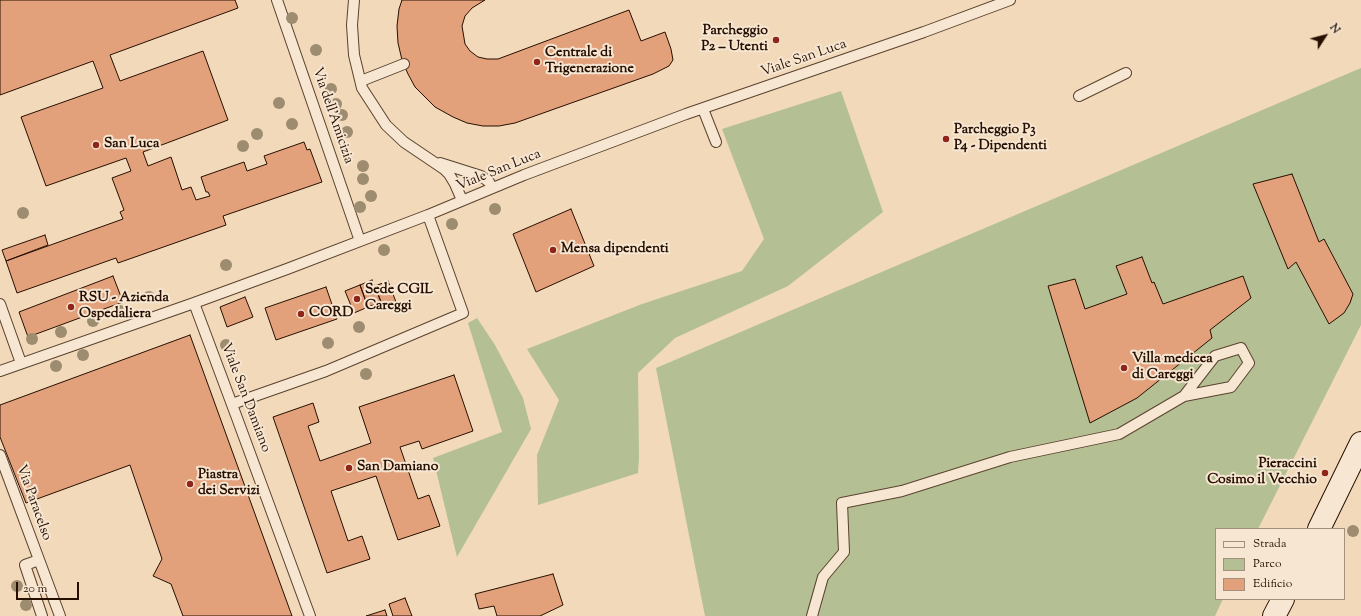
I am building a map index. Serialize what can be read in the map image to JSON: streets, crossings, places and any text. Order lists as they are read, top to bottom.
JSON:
{
  "streets": {
    "lane": [
      "Viale San Luca",
      "Via dell'Amicizia",
      "Viale San Damiano",
      "Via Paracelso"
    ]
  },
  "crossings": [
    ["Viale San Luca", "Via dell'Amicizia"],
    ["Viale San Luca", "Viale San Damiano"]
  ],
  "places": [
    "Parcheggio P2 – Utenti",
    "Centrale di Trigenerazione",
    "Parcheggio P3 P4 - Dipendenti",
    "San Luca",
    "Mensa dipendenti",
    "Sede CGIL Careggi",
    "RSU - Azienda Ospedaliera",
    "CORD",
    "Villa medicea di Careggi",
    "San Damiano",
    "Pieraccini Cosimo il Vecchio",
    "Piastra dei Servizi"
  ],
  "legend": ["Strada", "Parco", "Edificio"],
  "scale_bar": "20 m",
  "north": "top right"
}
